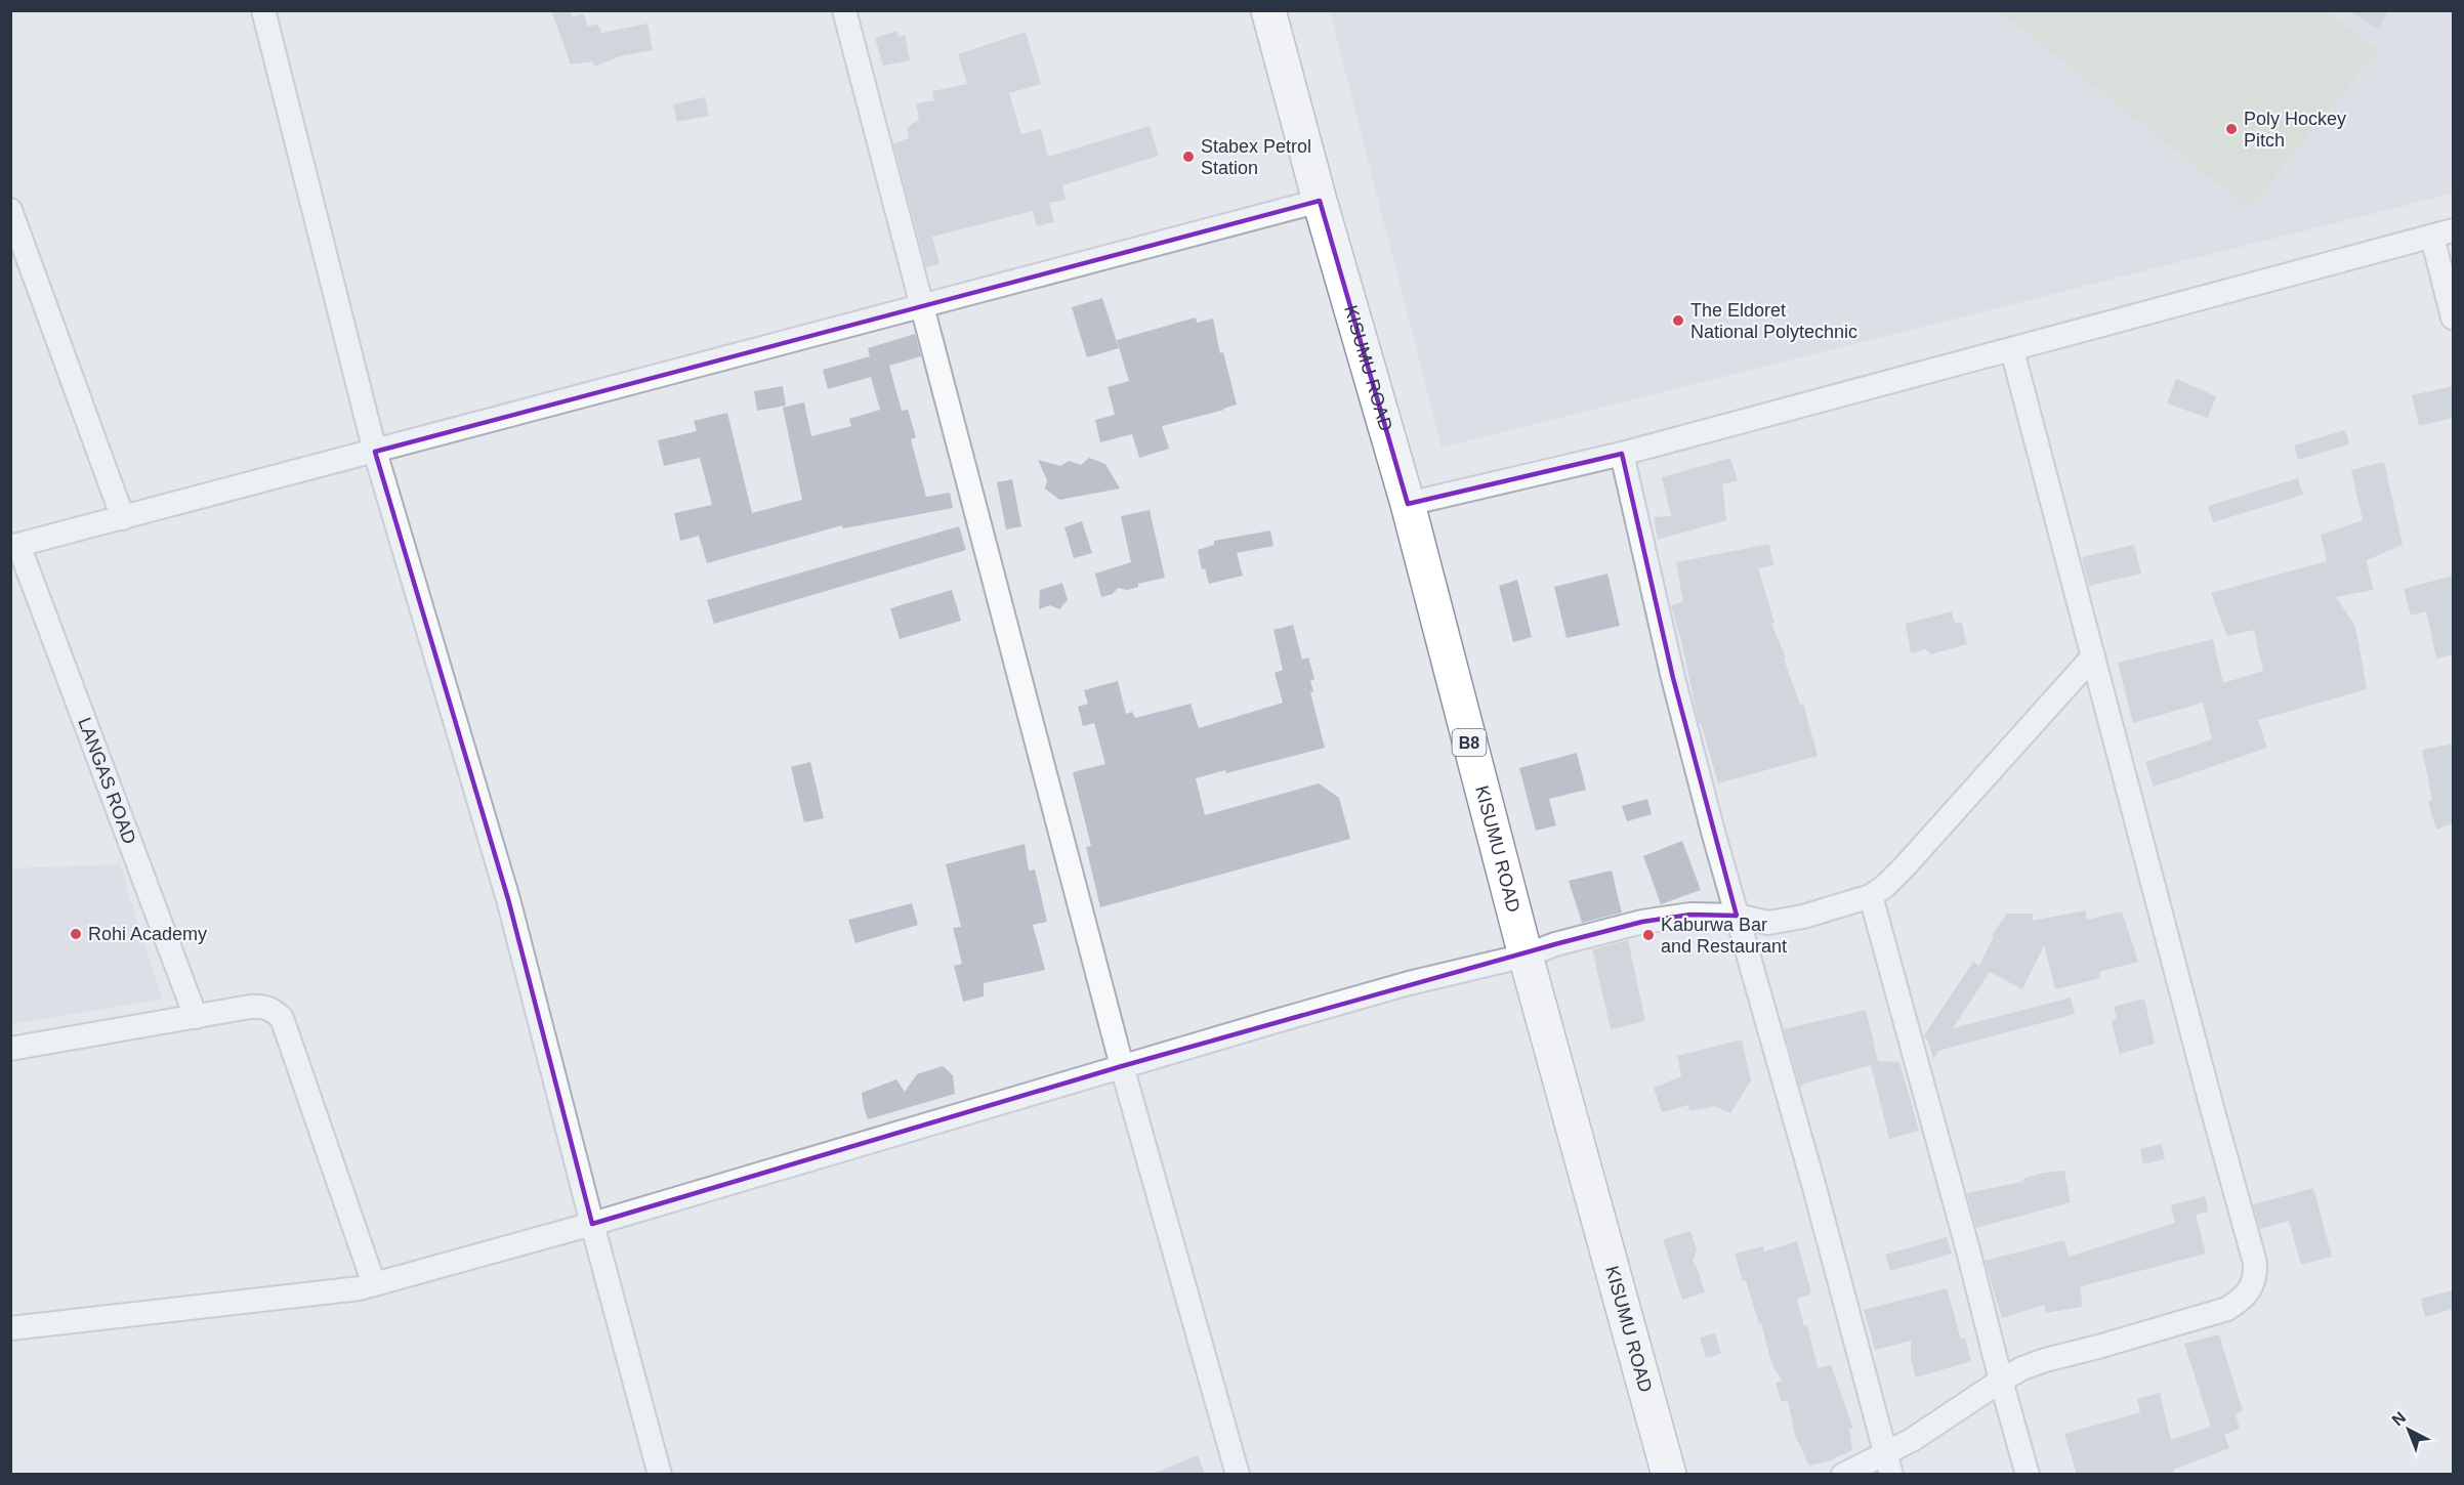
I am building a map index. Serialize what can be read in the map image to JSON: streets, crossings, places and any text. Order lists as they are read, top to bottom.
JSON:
{
  "streets": {
    "highway": ["KISUMU ROAD", "B8"],
    "street": ["LANGAS ROAD"]
  },
  "places": [
    "Poly Hockey Pitch",
    "Stabex Petrol Station",
    "The Eldoret National Polytechnic",
    "Rohi Academy",
    "Kaburwa Bar and Restaurant"
  ],
  "north": "top left"
}
